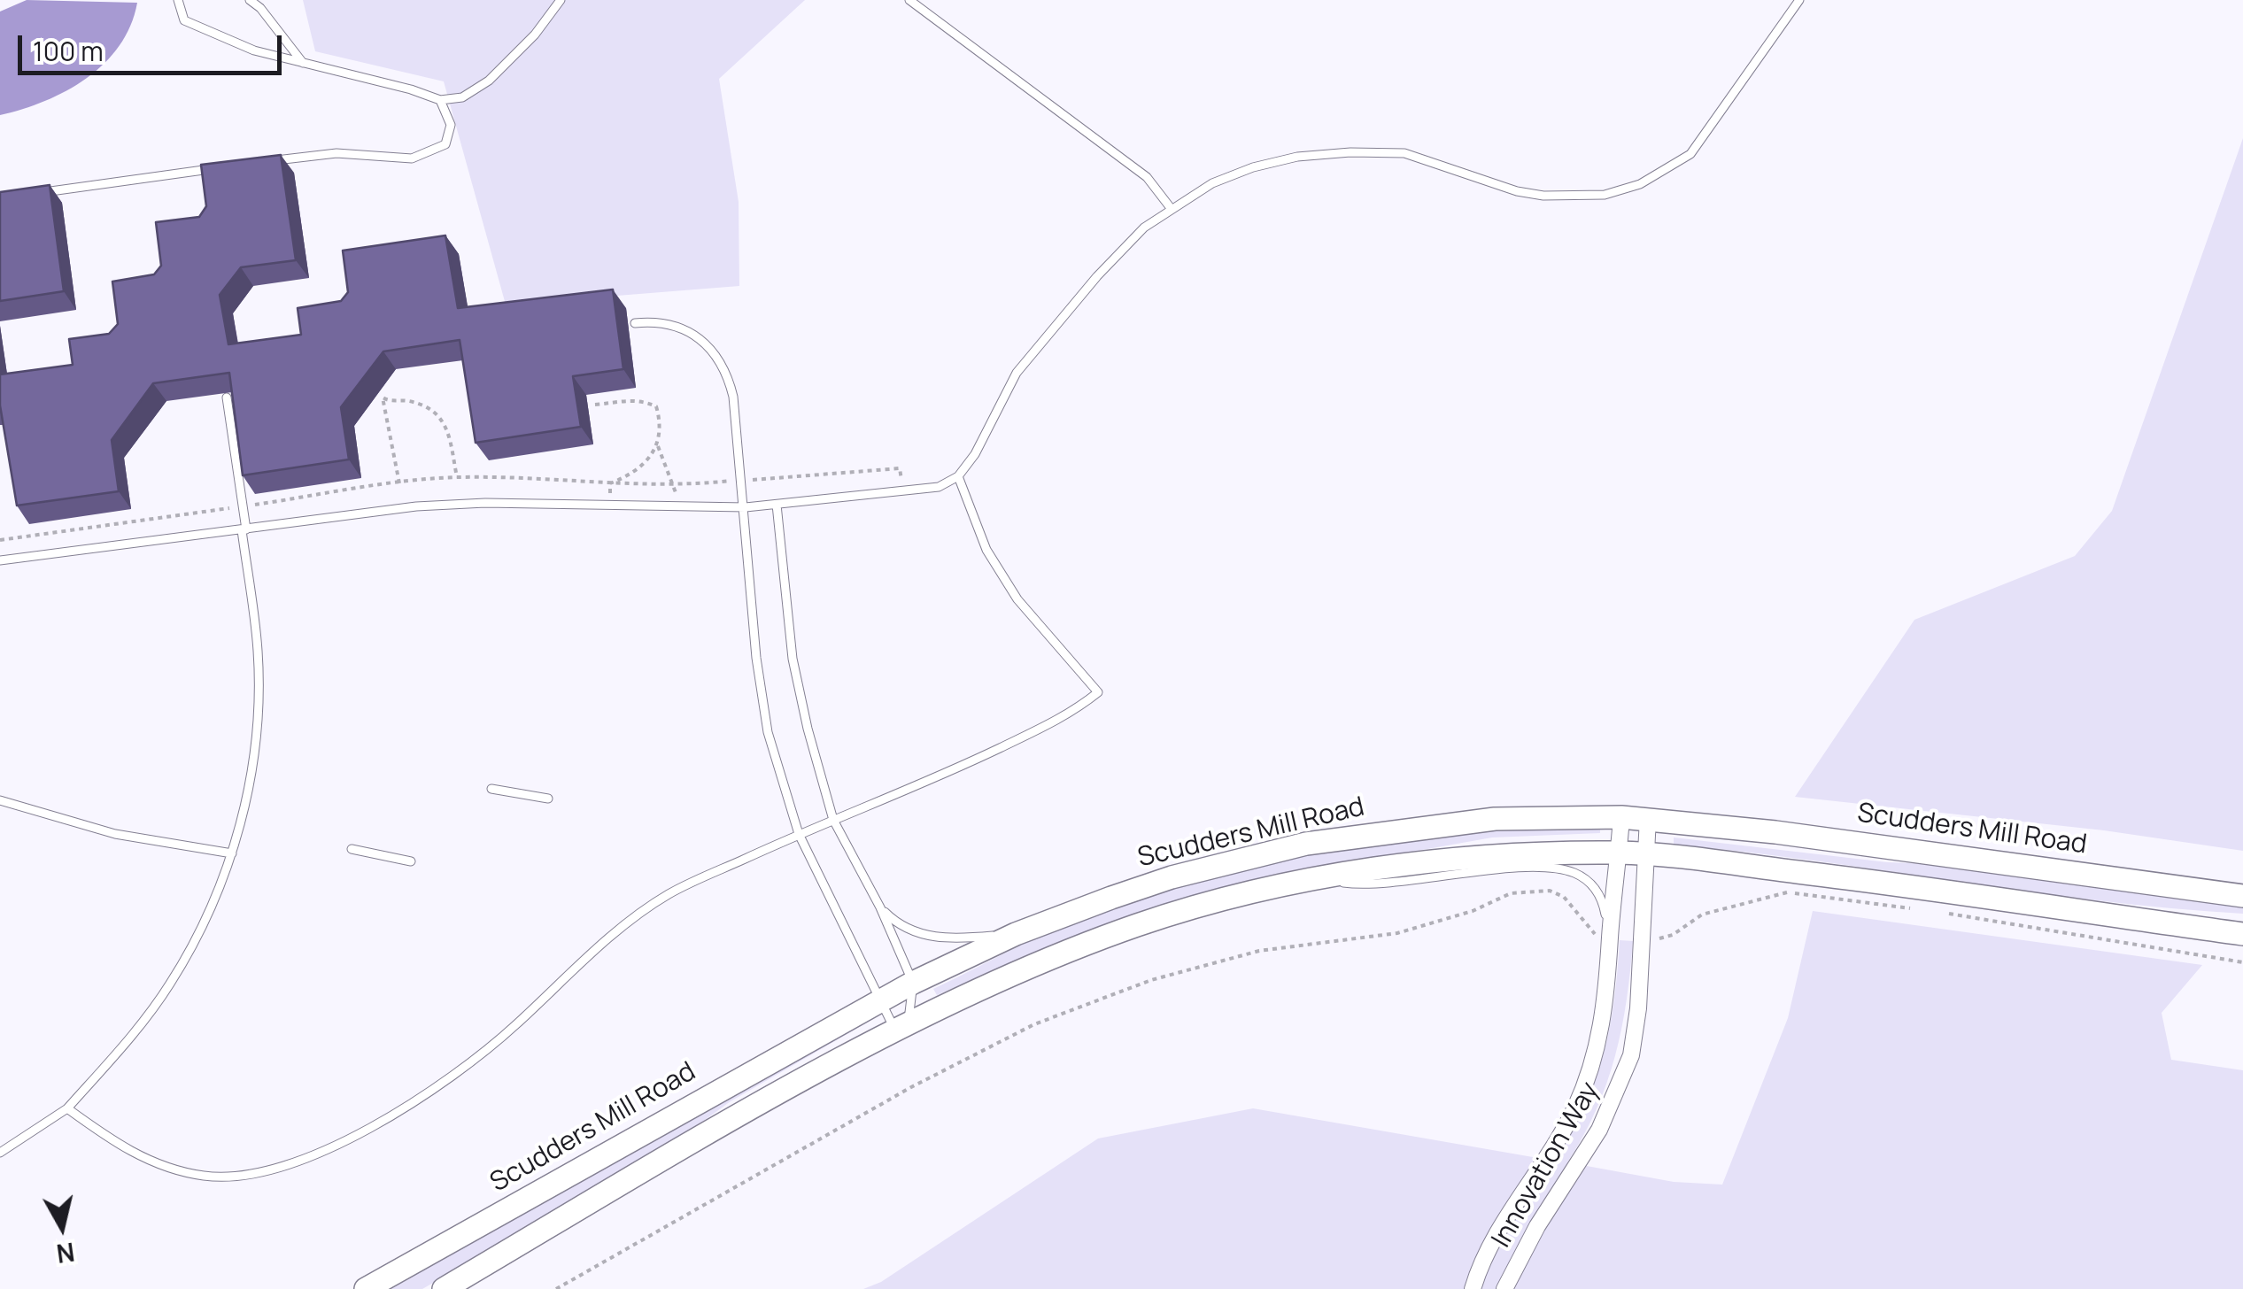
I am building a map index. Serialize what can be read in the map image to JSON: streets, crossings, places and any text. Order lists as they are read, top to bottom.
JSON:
{
  "streets": {
    "main road": ["Scudders Mill Road"],
    "street": ["Innovation Way"]
  },
  "crossings": [
    ["Scudders Mill Road", "Innovation Way"]
  ],
  "scale_bar": "100 m",
  "north": "bottom"
}
